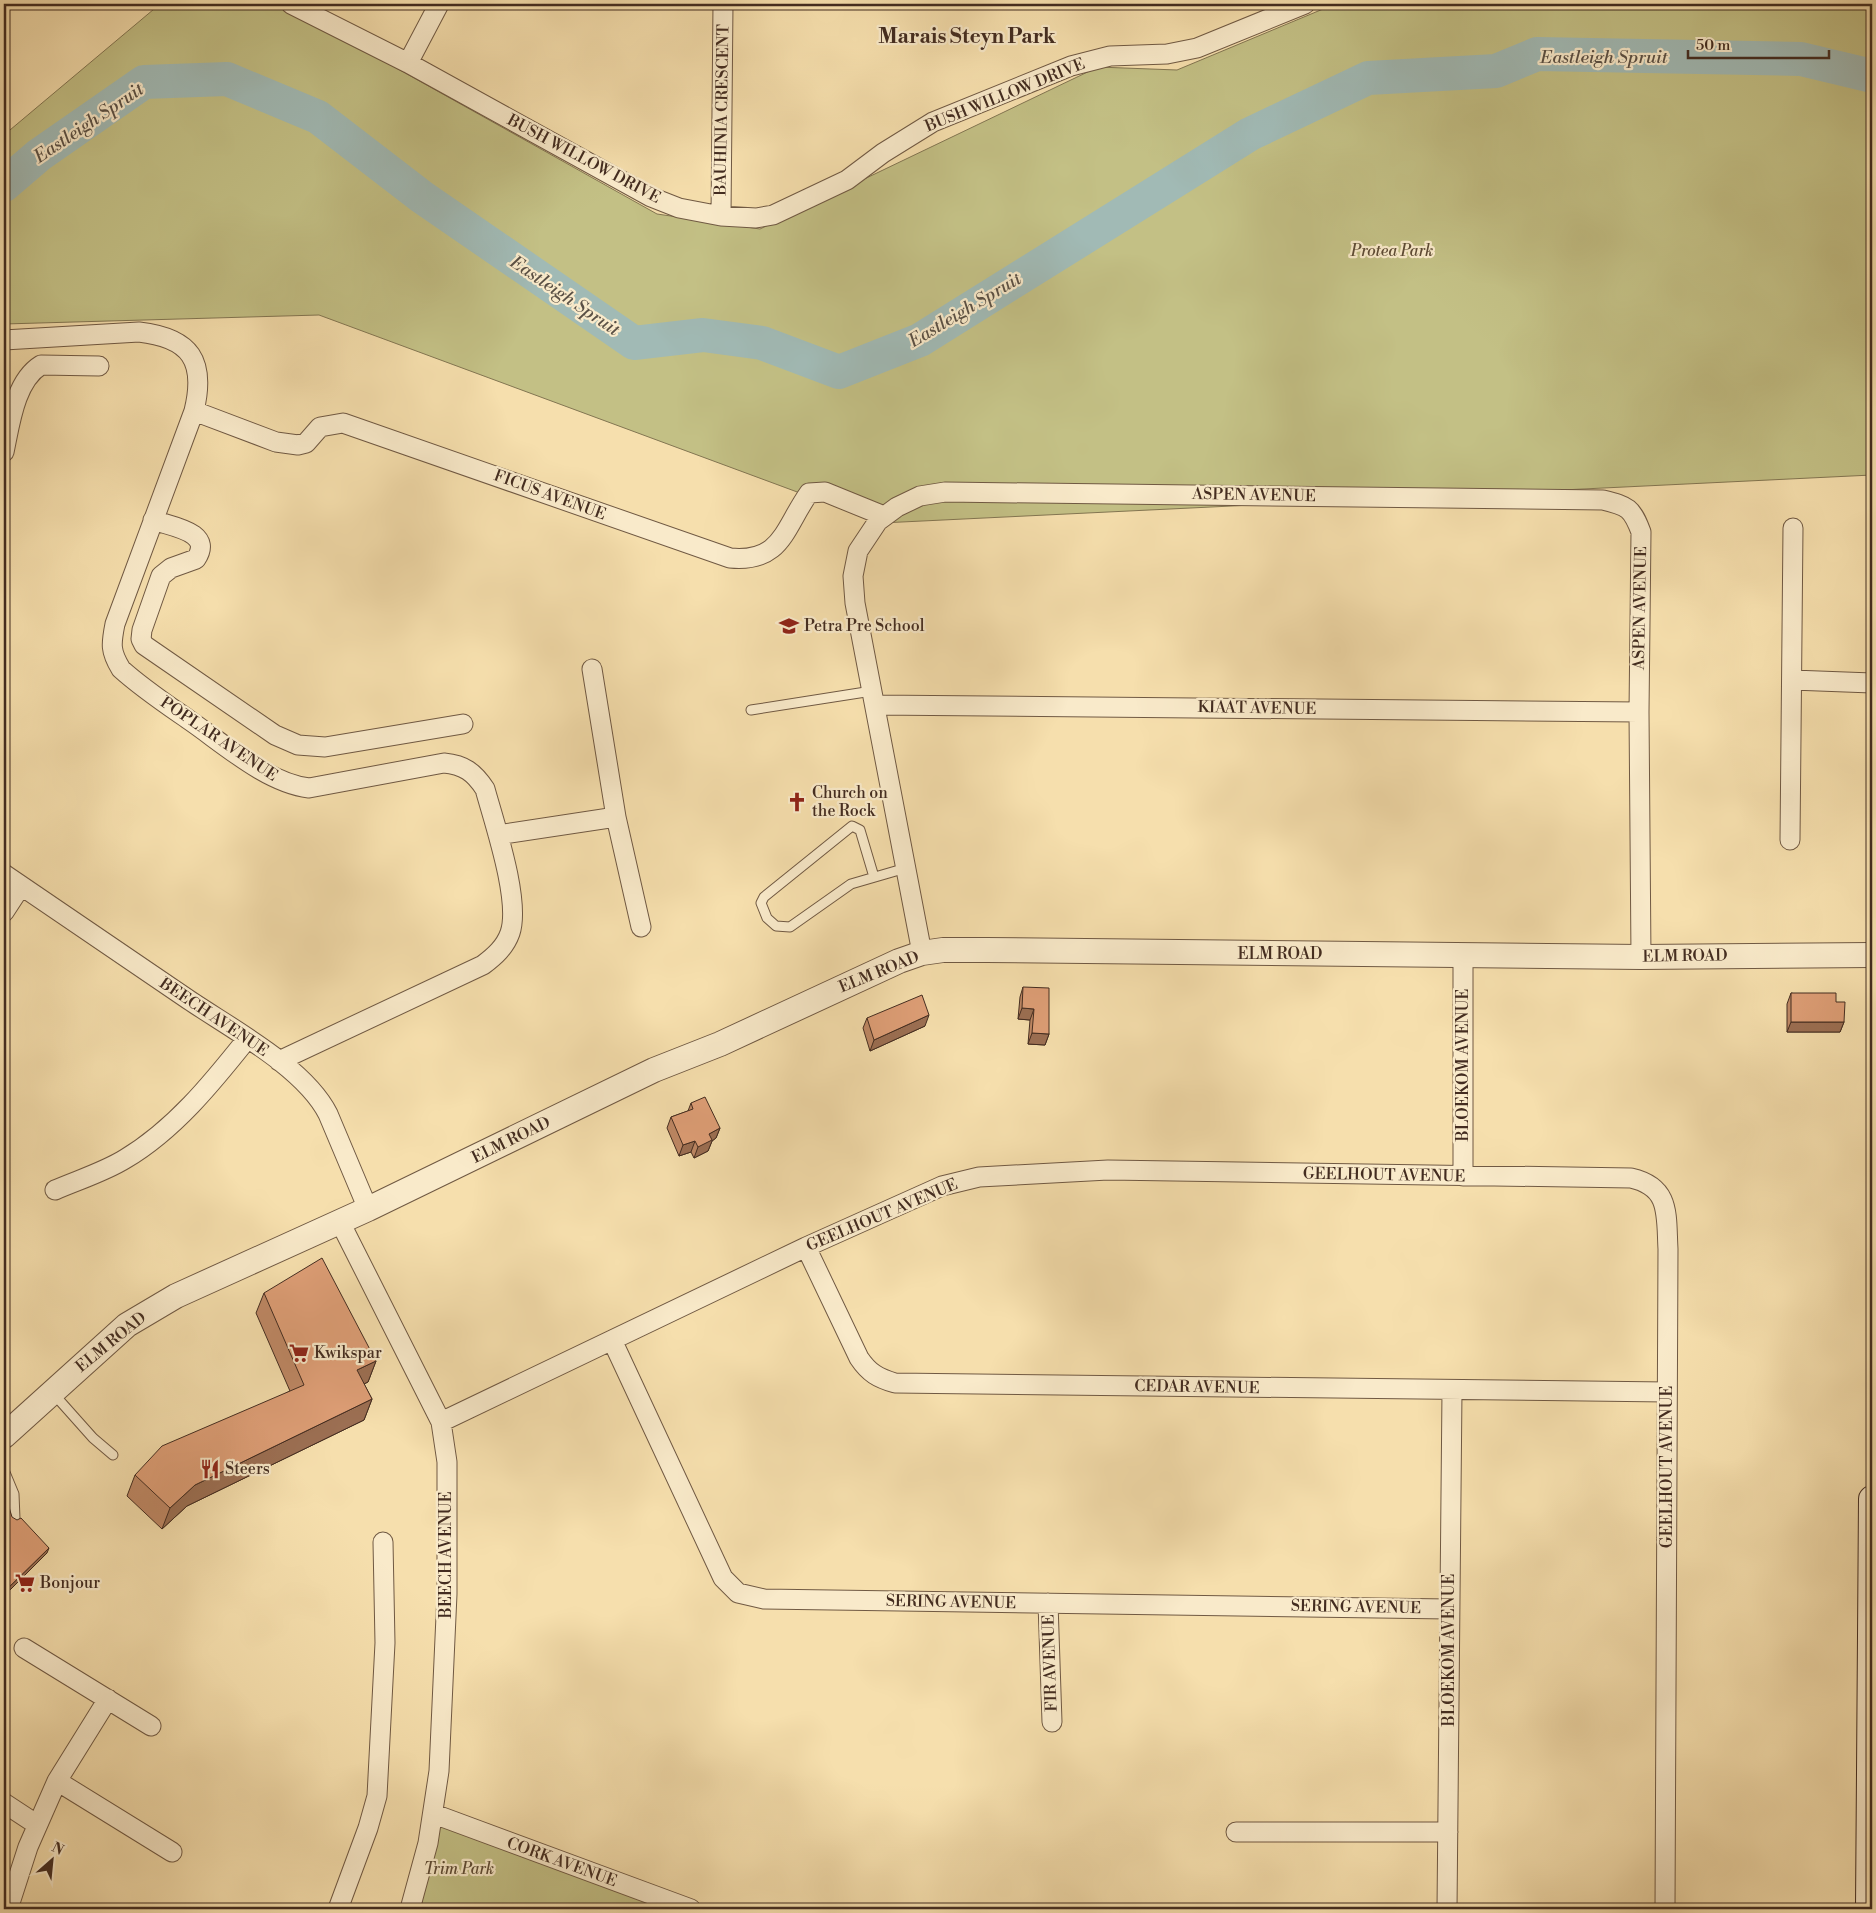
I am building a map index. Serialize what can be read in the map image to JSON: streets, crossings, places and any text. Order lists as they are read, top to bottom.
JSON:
{
  "streets": {
    "street": [
      "BUSH WILLOW DRIVE",
      "BAUHINIA CRESCENT",
      "FICUS AVENUE",
      "ASPEN AVENUE",
      "KIAAT AVENUE",
      "POPLAR AVENUE",
      "ELM ROAD",
      "BEECH AVENUE",
      "BLOEKOM AVENUE",
      "GEELHOUT AVENUE",
      "CEDAR AVENUE",
      "SERING AVENUE",
      "FIR AVENUE",
      "CORK AVENUE"
    ]
  },
  "crossings": [
    ["BUSH WILLOW DRIVE", "BAUHINIA CRESCENT"],
    ["FICUS AVENUE", "ASPEN AVENUE"],
    ["FICUS AVENUE", "POPLAR AVENUE"],
    ["ASPEN AVENUE", "KIAAT AVENUE"],
    ["ASPEN AVENUE", "ELM ROAD"],
    ["POPLAR AVENUE", "BEECH AVENUE"],
    ["ELM ROAD", "BEECH AVENUE"],
    ["ELM ROAD", "BLOEKOM AVENUE"],
    ["BEECH AVENUE", "GEELHOUT AVENUE"],
    ["BEECH AVENUE", "CORK AVENUE"],
    ["BLOEKOM AVENUE", "GEELHOUT AVENUE"],
    ["BLOEKOM AVENUE", "CEDAR AVENUE"],
    ["BLOEKOM AVENUE", "SERING AVENUE"],
    ["GEELHOUT AVENUE", "CEDAR AVENUE"],
    ["GEELHOUT AVENUE", "SERING AVENUE"],
    ["SERING AVENUE", "FIR AVENUE"]
  ],
  "districts": ["Marais Steyn Park"],
  "water": ["Eastleigh Spruit"],
  "parks": ["Protea Park", "Trim Park"],
  "places": {
    "school or university": ["Petra Pre School"],
    "church": ["Church on the Rock"],
    "supermarket": ["Kwikspar", "Bonjour"],
    "restaurant": ["Steers"]
  },
  "scale_bar": "50 m",
  "north": "top right"
}
